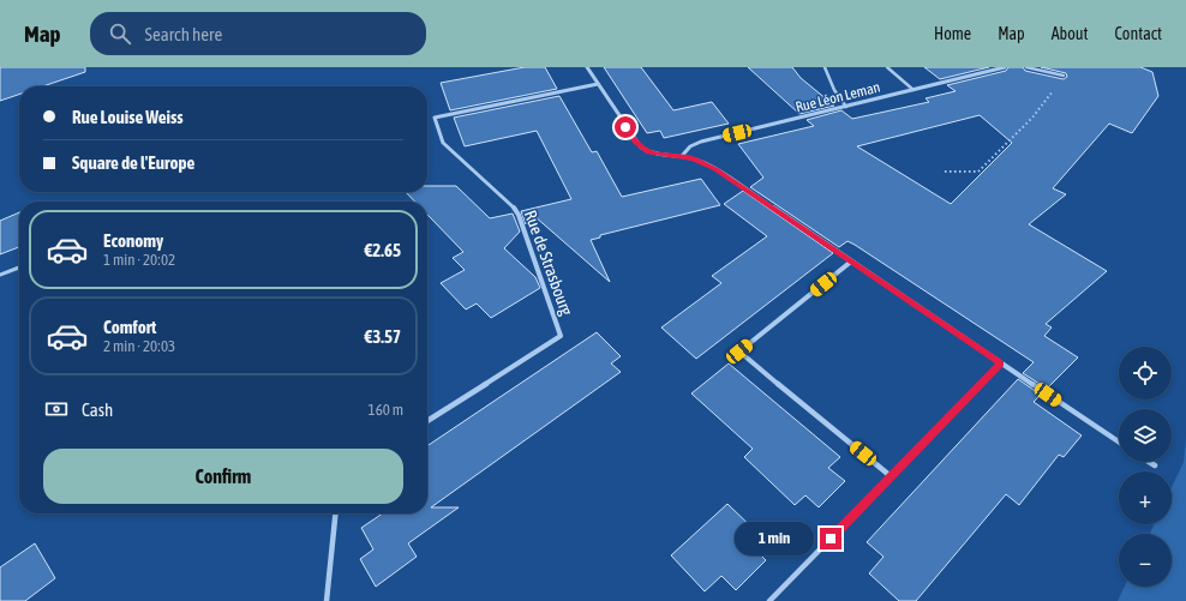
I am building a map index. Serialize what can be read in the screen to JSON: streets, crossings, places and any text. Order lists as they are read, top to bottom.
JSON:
{
  "streets": {
    "street": ["Rue Léon Leman", "Rue de Strasbourg"]
  },
  "page": {
    "header": "Map",
    "search": "Search here",
    "nav": [
      "Home",
      "Map",
      "About",
      "Contact"
    ],
    "banner": ["Rue Louise Weiss", "Square de l'Europe"],
    "list": [
      {
        "name": "Economy",
        "note": "1 min · 20:02",
        "value": "€2.65"
      },
      {
        "name": "Comfort",
        "note": "2 min · 20:03",
        "value": "€3.57"
      }
    ],
    "map_buttons": ["+", "−"],
    "pay": ["Cash", "160 m"],
    "buttons": "Confirm",
    "bubble": "1 min"
  }
}
